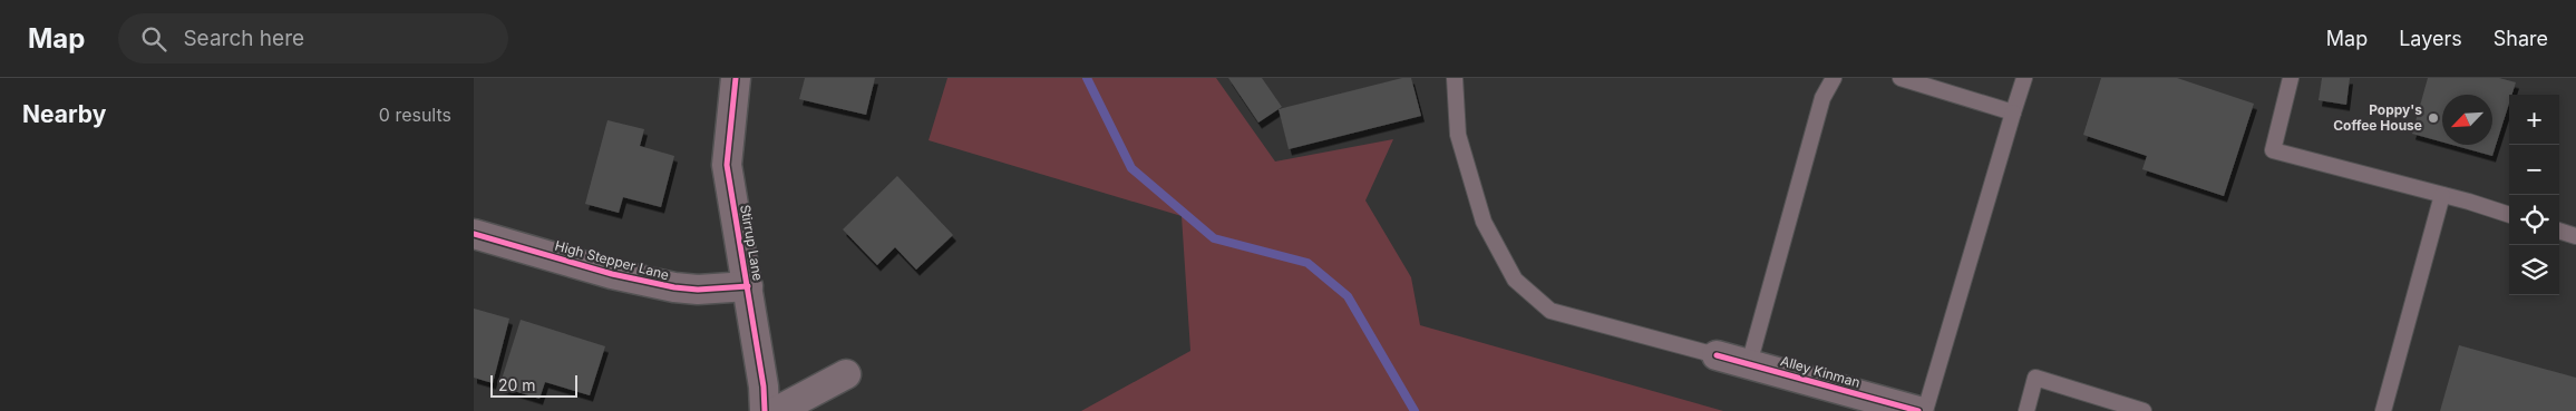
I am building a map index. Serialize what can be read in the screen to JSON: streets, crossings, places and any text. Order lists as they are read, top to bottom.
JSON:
{
  "streets": {
    "street": ["Stirrup Lane", "High Stepper Lane", "Alley Kinman"]
  },
  "crossings": [
    ["Stirrup Lane", "High Stepper Lane"]
  ],
  "places": ["Poppy's Coffee House"],
  "scale_bar": "20 m",
  "north": "bottom left",
  "page": {
    "header": "Map",
    "search": "Search here",
    "nav": ["Map", "Layers", "Share"],
    "heading": ["Nearby", "0 results"],
    "map_buttons": ["+", "−"],
    "scale": "20 m"
  }
}
